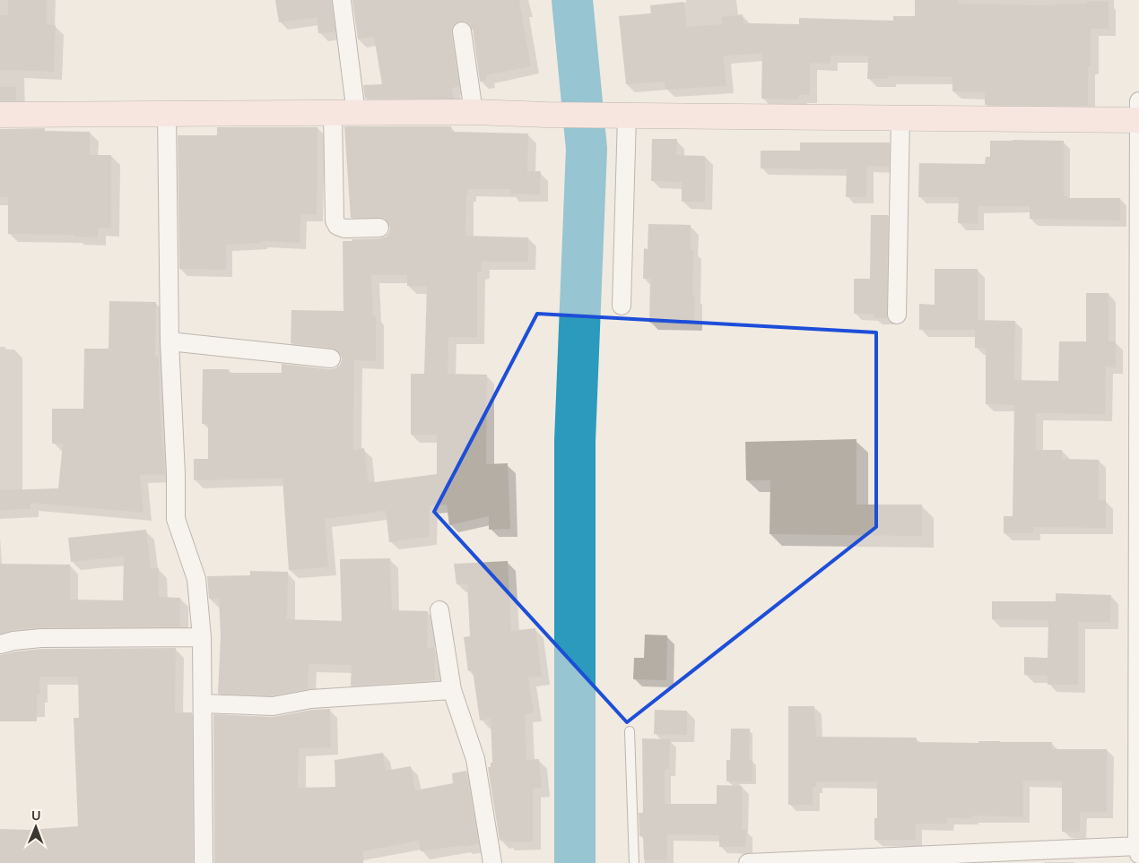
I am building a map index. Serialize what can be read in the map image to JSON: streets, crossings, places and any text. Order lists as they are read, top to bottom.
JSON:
{
  "north": "top"
}
